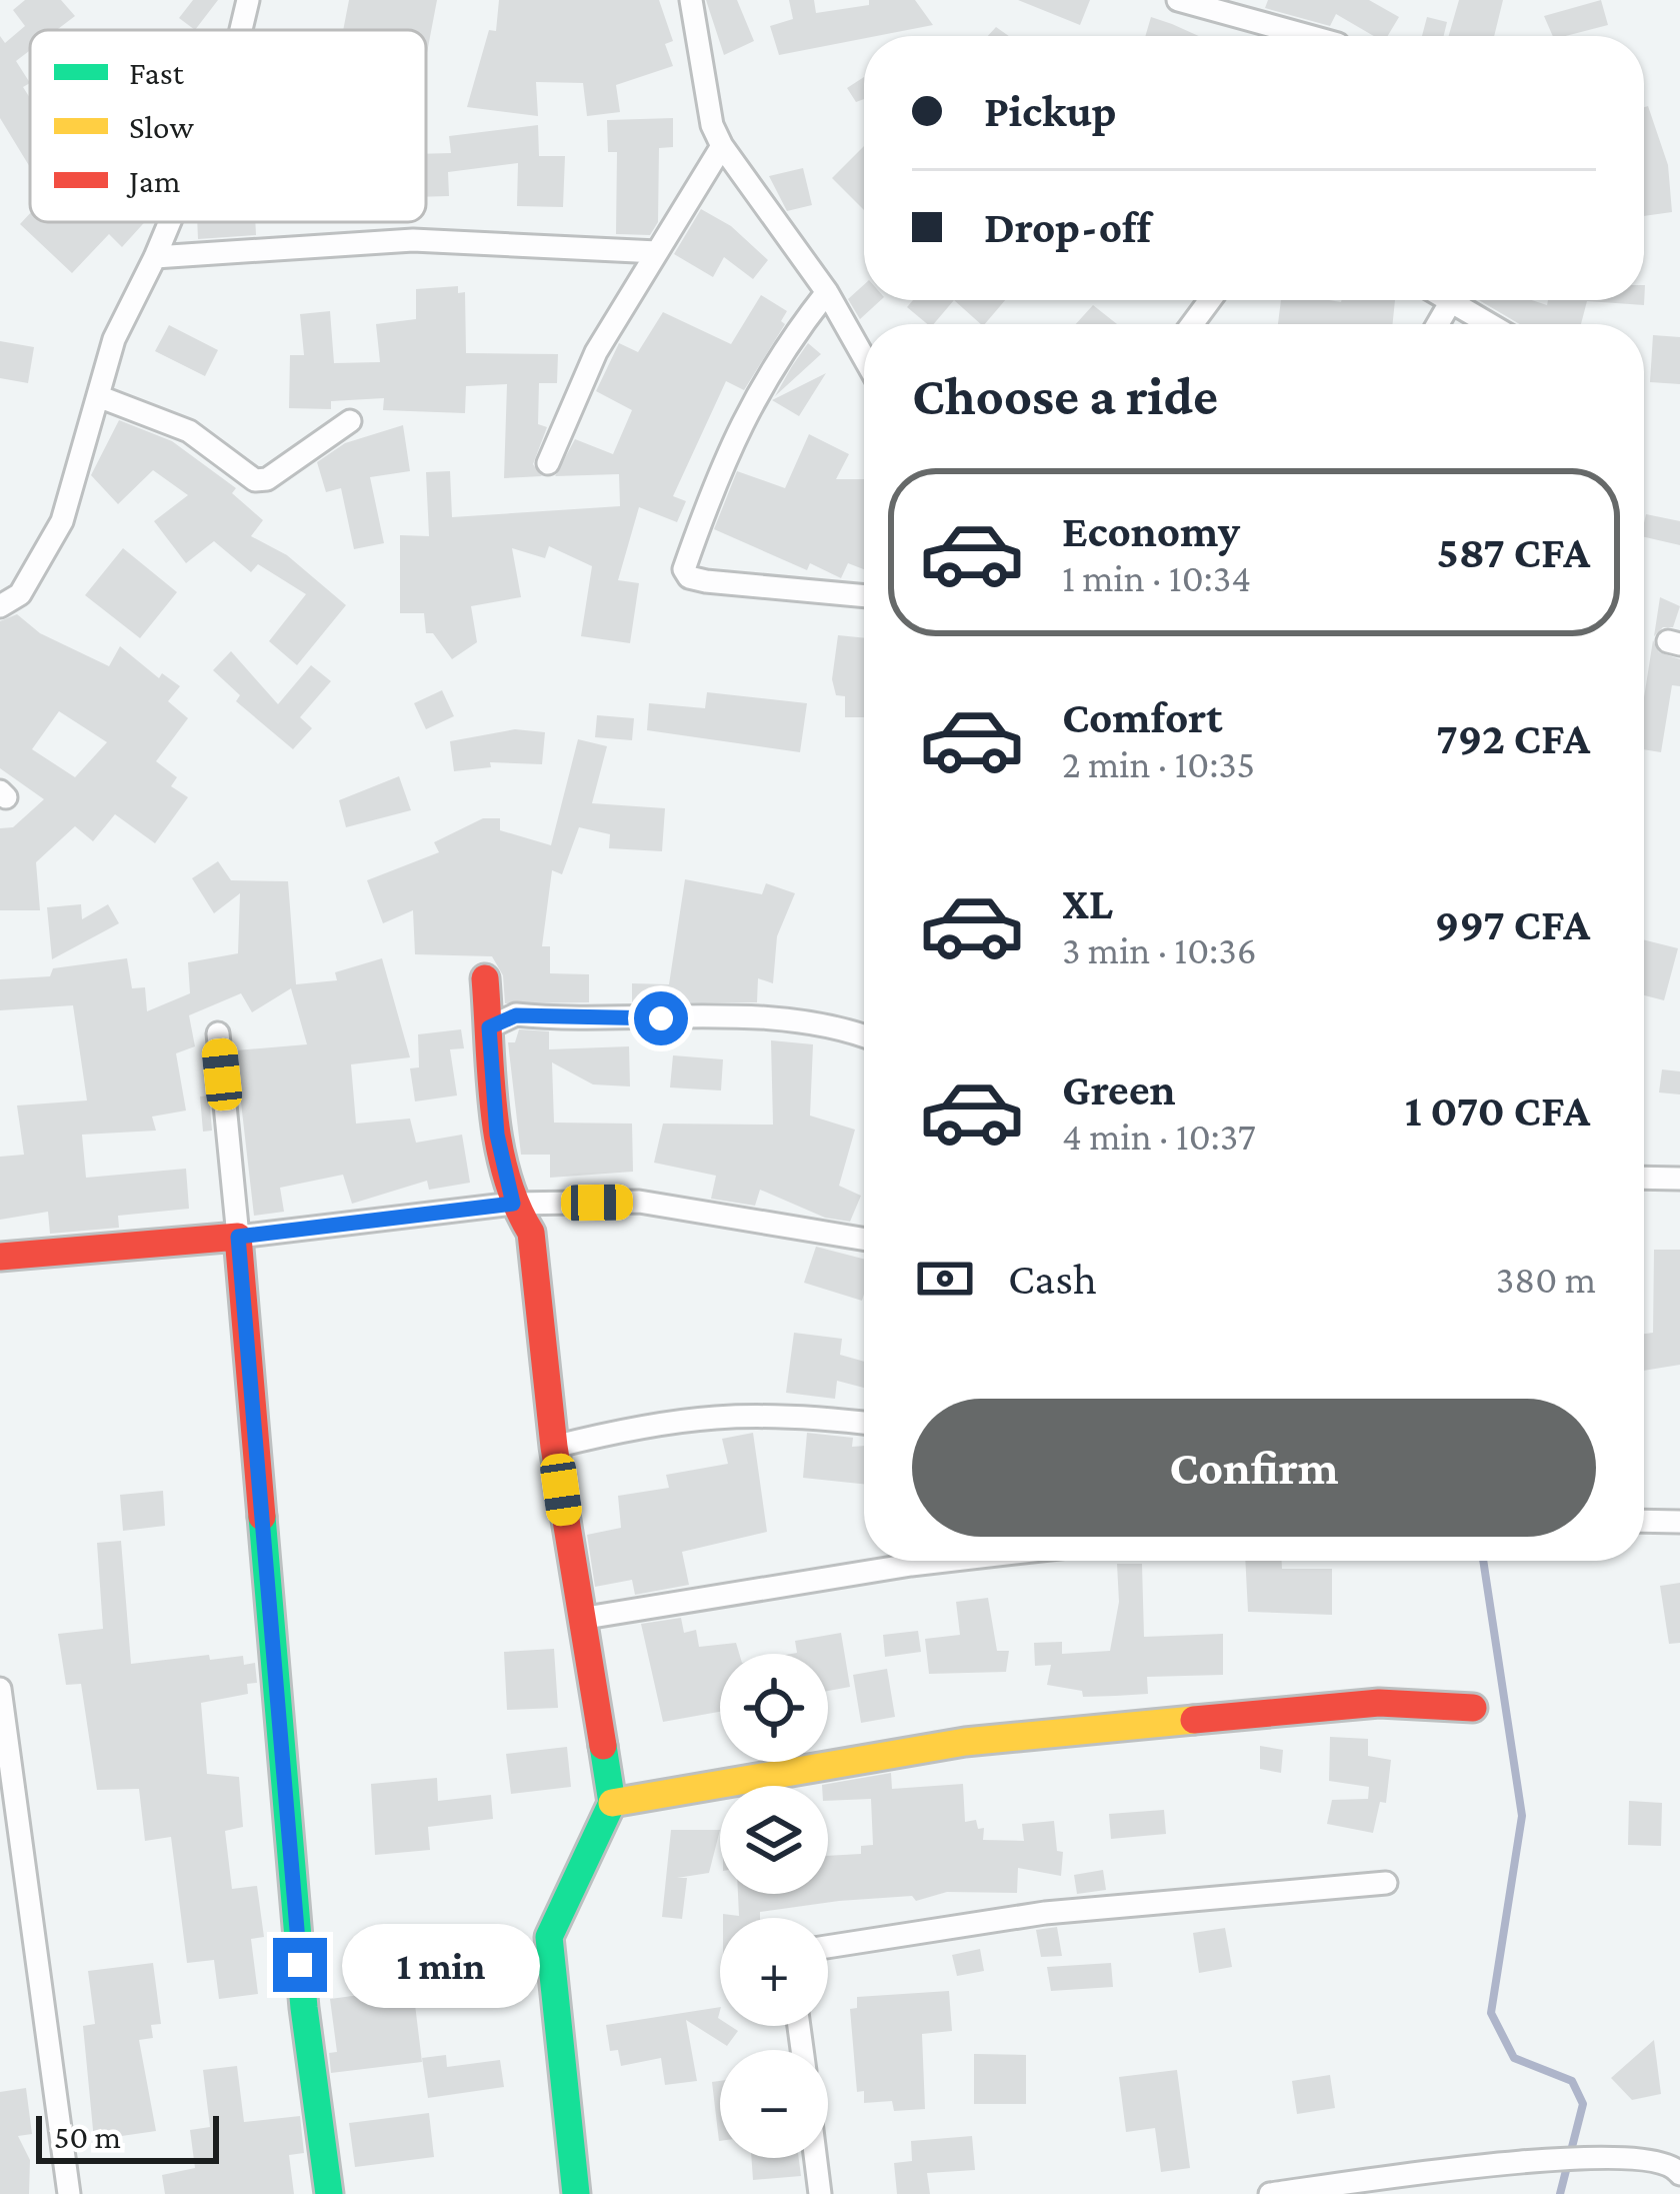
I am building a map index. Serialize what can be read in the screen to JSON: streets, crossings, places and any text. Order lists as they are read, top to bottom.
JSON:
{
  "legend": ["Fast", "Slow", "Jam"],
  "scale_bar": "50 m",
  "page": {
    "banner": ["Pickup", "Drop-off"],
    "heading": "Choose a ride",
    "list": [
      {
        "name": "Economy",
        "note": "1 min · 10:34",
        "value": "587 CFA"
      },
      {
        "name": "Comfort",
        "note": "2 min · 10:35",
        "value": "792 CFA"
      },
      {
        "name": "XL",
        "note": "3 min · 10:36",
        "value": "997 CFA"
      },
      {
        "name": "Green",
        "note": "4 min · 10:37",
        "value": "1 070 CFA"
      }
    ],
    "pay": ["Cash", "380 m"],
    "buttons": "Confirm",
    "map_buttons": ["+", "−"],
    "bubble": "1 min",
    "scale": "50 m"
  }
}
